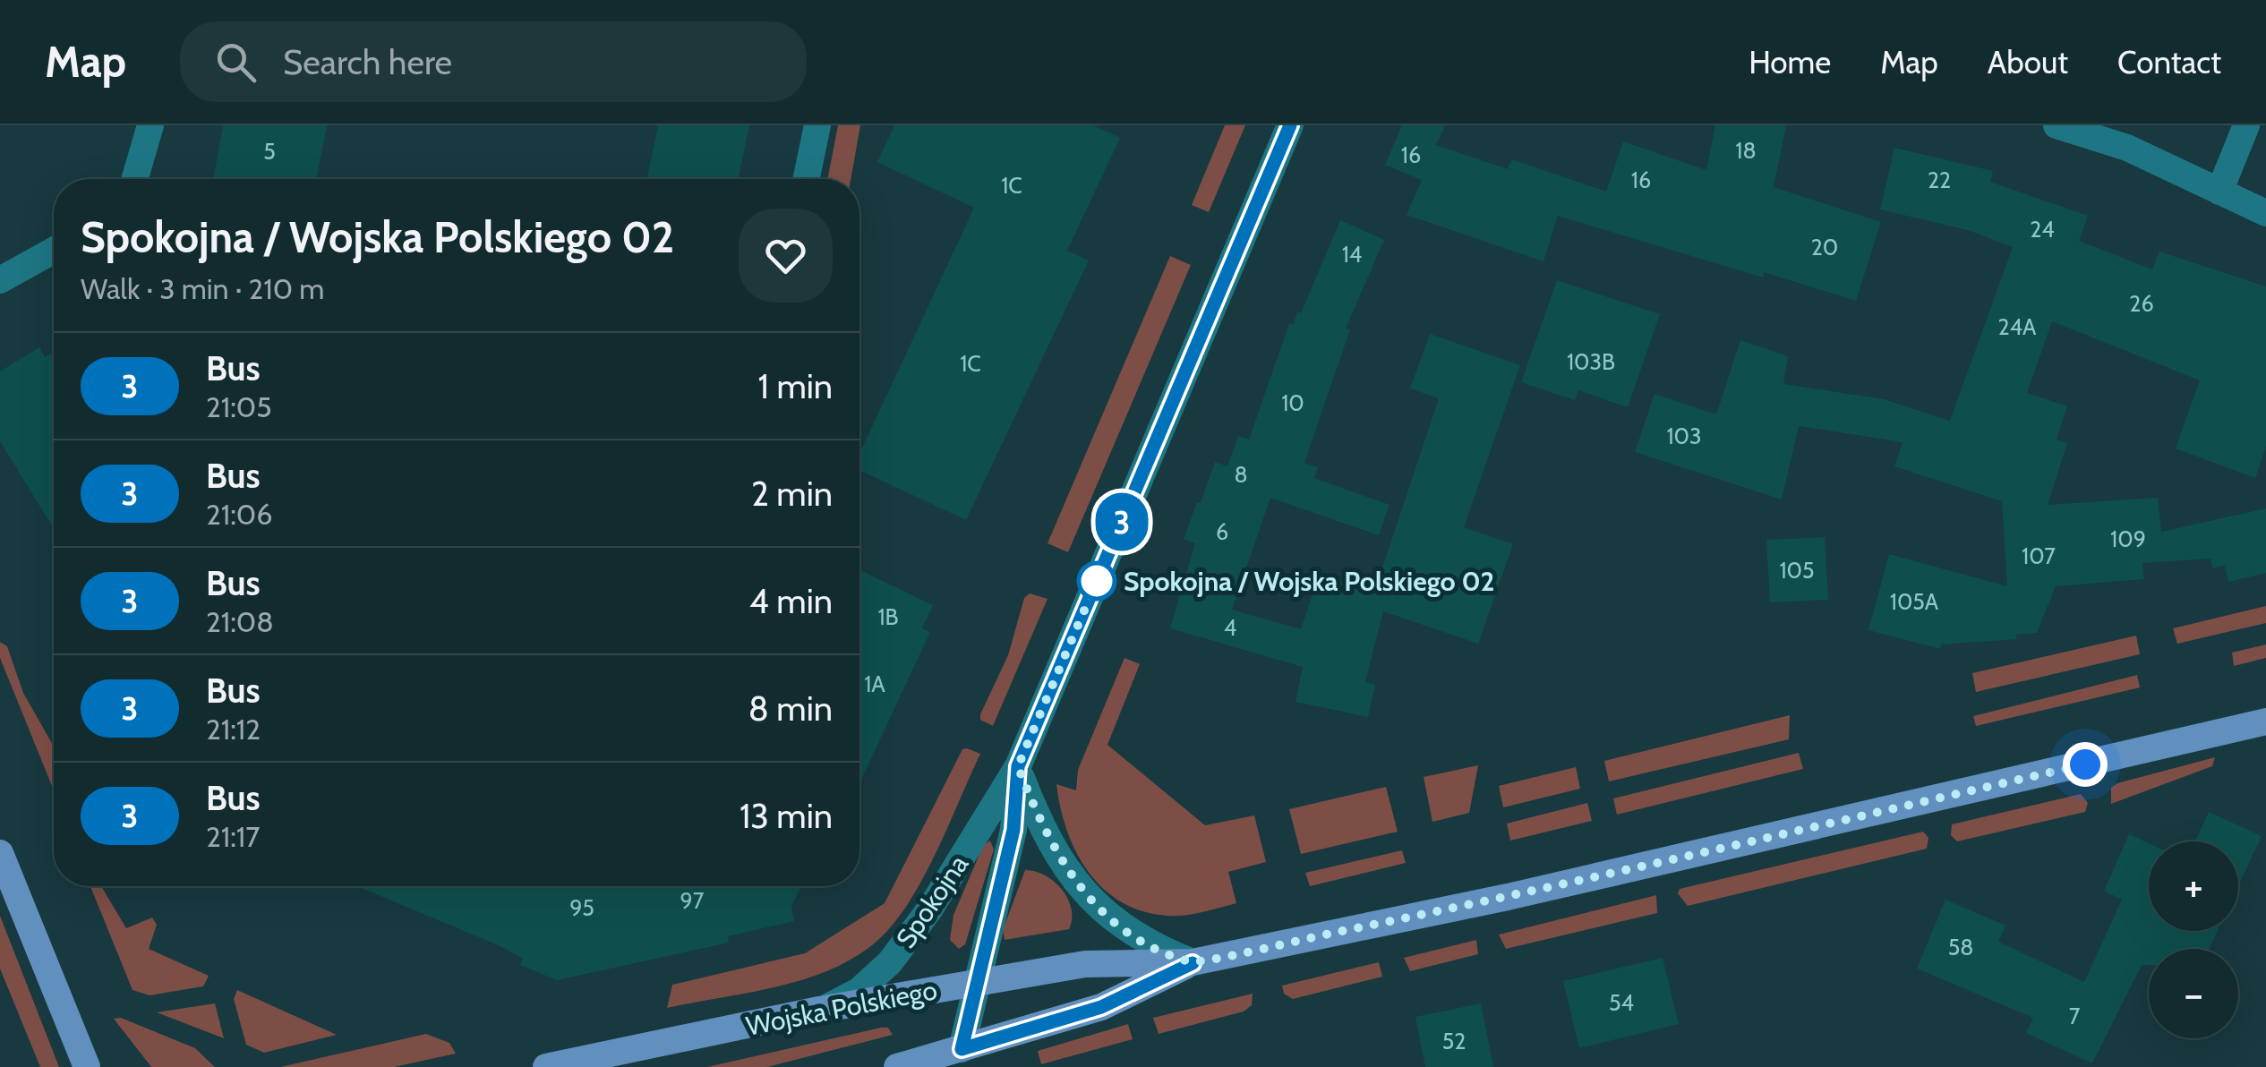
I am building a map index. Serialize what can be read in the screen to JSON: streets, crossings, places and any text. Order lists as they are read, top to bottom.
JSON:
{
  "streets": {
    "main road": ["Wojska Polskiego"],
    "street": ["Spokojna"]
  },
  "crossings": [
    ["Spokojna", "Wojska Polskiego"]
  ],
  "places": ["Spokojna / Wojska Polskiego 02"],
  "lines": ["bus line 3"],
  "house_numbers": [
    "18",
    "5",
    "16",
    "16",
    "22",
    "1C",
    "24",
    "20",
    "14",
    "26",
    "24A",
    "103B",
    "1C",
    "10",
    "103",
    "8",
    "6",
    "109",
    "107",
    "105",
    "105A",
    "1B",
    "4",
    "1A",
    "97",
    "95",
    "58",
    "54",
    "7",
    "52"
  ],
  "page": {
    "header": "Map",
    "search": "Search here",
    "nav": [
      "Home",
      "Map",
      "About",
      "Contact"
    ],
    "on_map": "3",
    "heading": ["Spokojna / Wojska Polskiego 02", "Walk · 3 min · 210 m"],
    "list": [
      {
        "mark": "3",
        "name": "Bus",
        "note": "21:05",
        "value": "1 min"
      },
      {
        "mark": "3",
        "name": "Bus",
        "note": "21:06",
        "value": "2 min"
      },
      {
        "mark": "3",
        "name": "Bus",
        "note": "21:08",
        "value": "4 min"
      },
      {
        "mark": "3",
        "name": "Bus",
        "note": "21:12",
        "value": "8 min"
      },
      {
        "mark": "3",
        "name": "Bus",
        "note": "21:17",
        "value": "13 min"
      }
    ],
    "map_buttons": ["+", "−"]
  }
}
